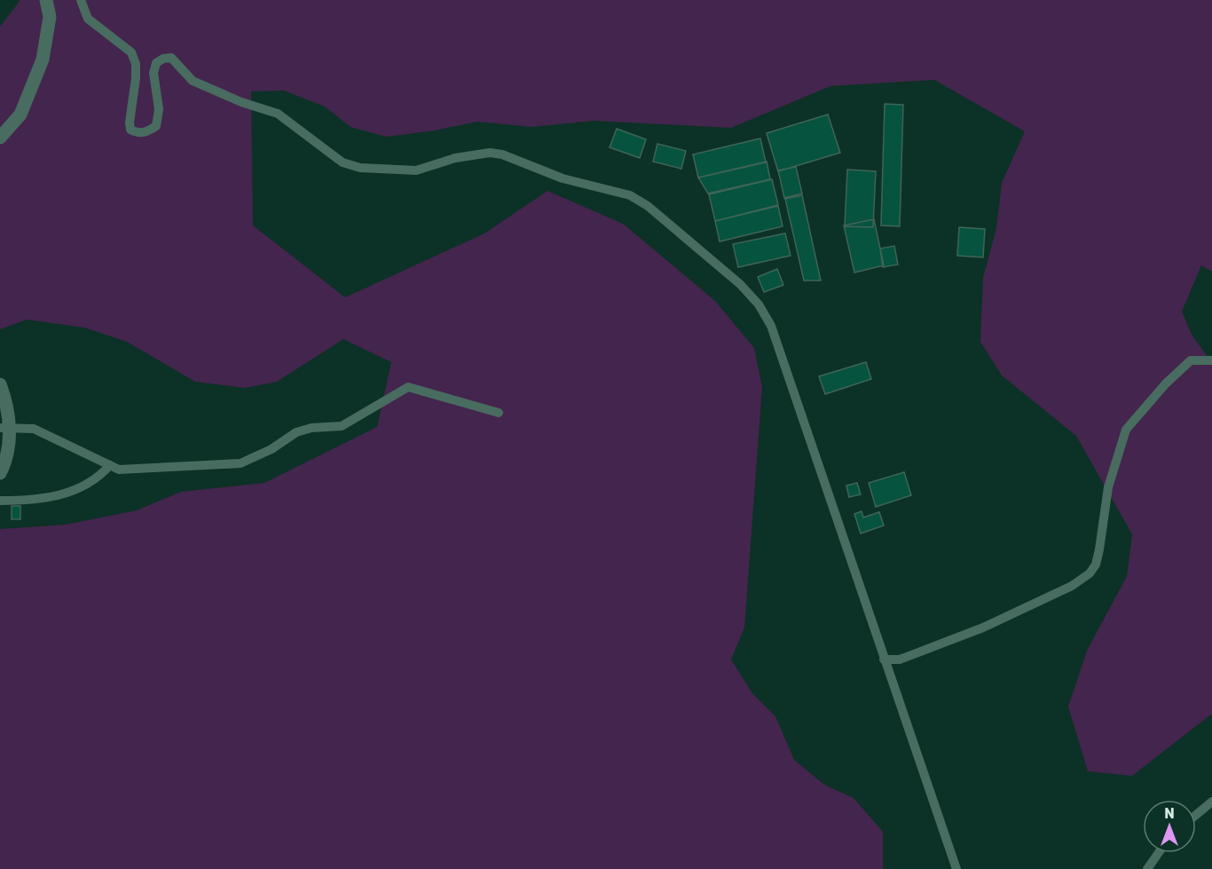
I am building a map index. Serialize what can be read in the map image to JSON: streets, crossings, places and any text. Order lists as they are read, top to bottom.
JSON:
{
  "north": "top"
}
